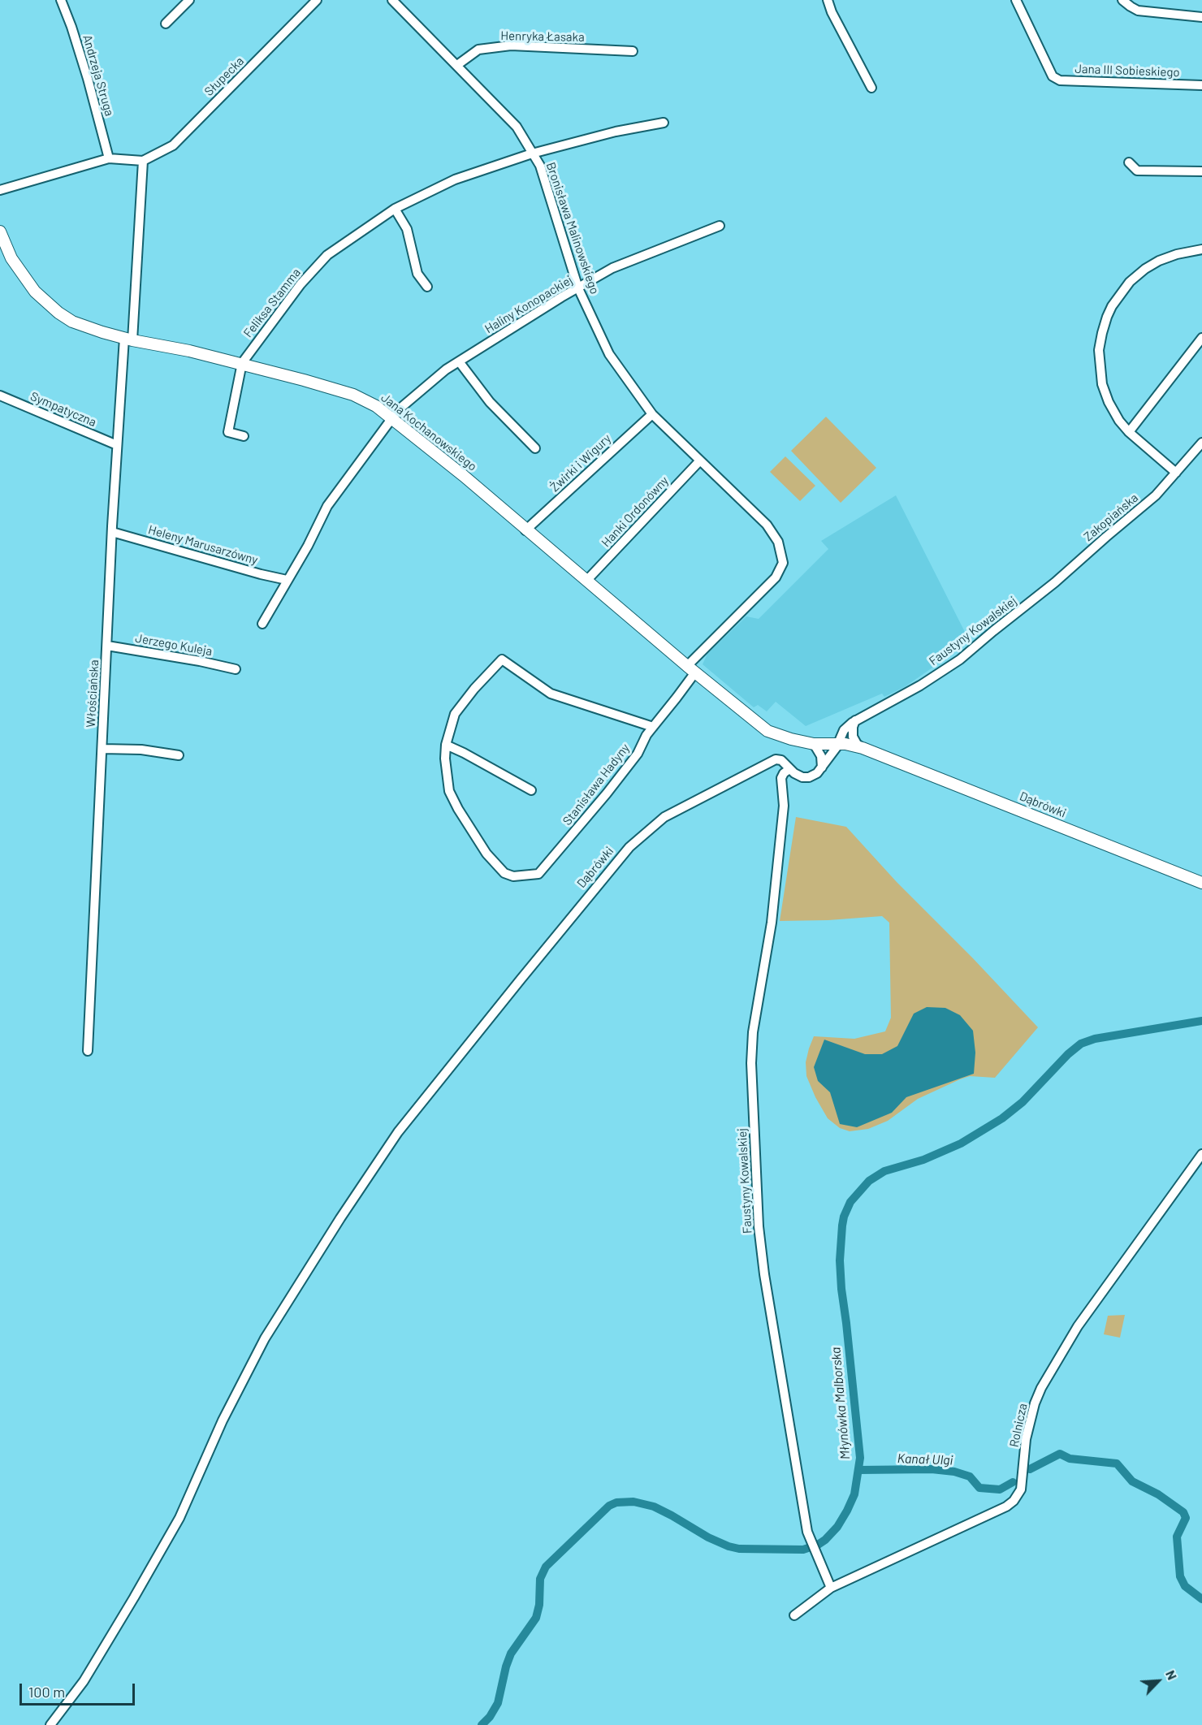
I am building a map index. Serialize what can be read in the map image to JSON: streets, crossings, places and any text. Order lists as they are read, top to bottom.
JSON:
{
  "streets": {
    "street": [
      "Henryka Łasaka",
      "Jana III Sobieskiego",
      "Andrzeja Struga",
      "Słupecka",
      "Bronisława Malinowskiego",
      "Feliksa Stamma",
      "Haliny Konopackiej",
      "Sympatyczna",
      "Jana Kochanowskiego",
      "Żwirki i Wigury",
      "Hanki Ordonówny",
      "Zakopiańska",
      "Heleny Marusarzówny",
      "Faustyny Kowalskiej",
      "Jerzego Kuleja",
      "Włościańska",
      "Stanisława Hadyny",
      "Dąbrówki",
      "Rolnicza"
    ]
  },
  "crossings": [
    ["Henryka Łasaka", "Bronisława Malinowskiego"],
    ["Bronisława Malinowskiego", "Feliksa Stamma"],
    ["Bronisława Malinowskiego", "Haliny Konopackiej"],
    ["Bronisława Malinowskiego", "Żwirki i Wigury"],
    ["Bronisława Malinowskiego", "Hanki Ordonówny"],
    ["Bronisława Malinowskiego", "Stanisława Hadyny"],
    ["Feliksa Stamma", "Jana Kochanowskiego"],
    ["Haliny Konopackiej", "Jana Kochanowskiego"],
    ["Haliny Konopackiej", "Heleny Marusarzówny"],
    ["Sympatyczna", "Włościańska"],
    ["Jana Kochanowskiego", "Żwirki i Wigury"],
    ["Jana Kochanowskiego", "Hanki Ordonówny"],
    ["Jana Kochanowskiego", "Włościańska"],
    ["Jana Kochanowskiego", "Stanisława Hadyny"],
    ["Jana Kochanowskiego", "Dąbrówki"],
    ["Zakopiańska", "Faustyny Kowalskiej"],
    ["Heleny Marusarzówny", "Włościańska"],
    ["Faustyny Kowalskiej", "Dąbrówki"],
    ["Faustyny Kowalskiej", "Rolnicza"],
    ["Jerzego Kuleja", "Włościańska"]
  ],
  "water": ["Młynówka Malborska", "Kanał Ulgi"],
  "scale_bar": "100 m",
  "north": "top right"
}
